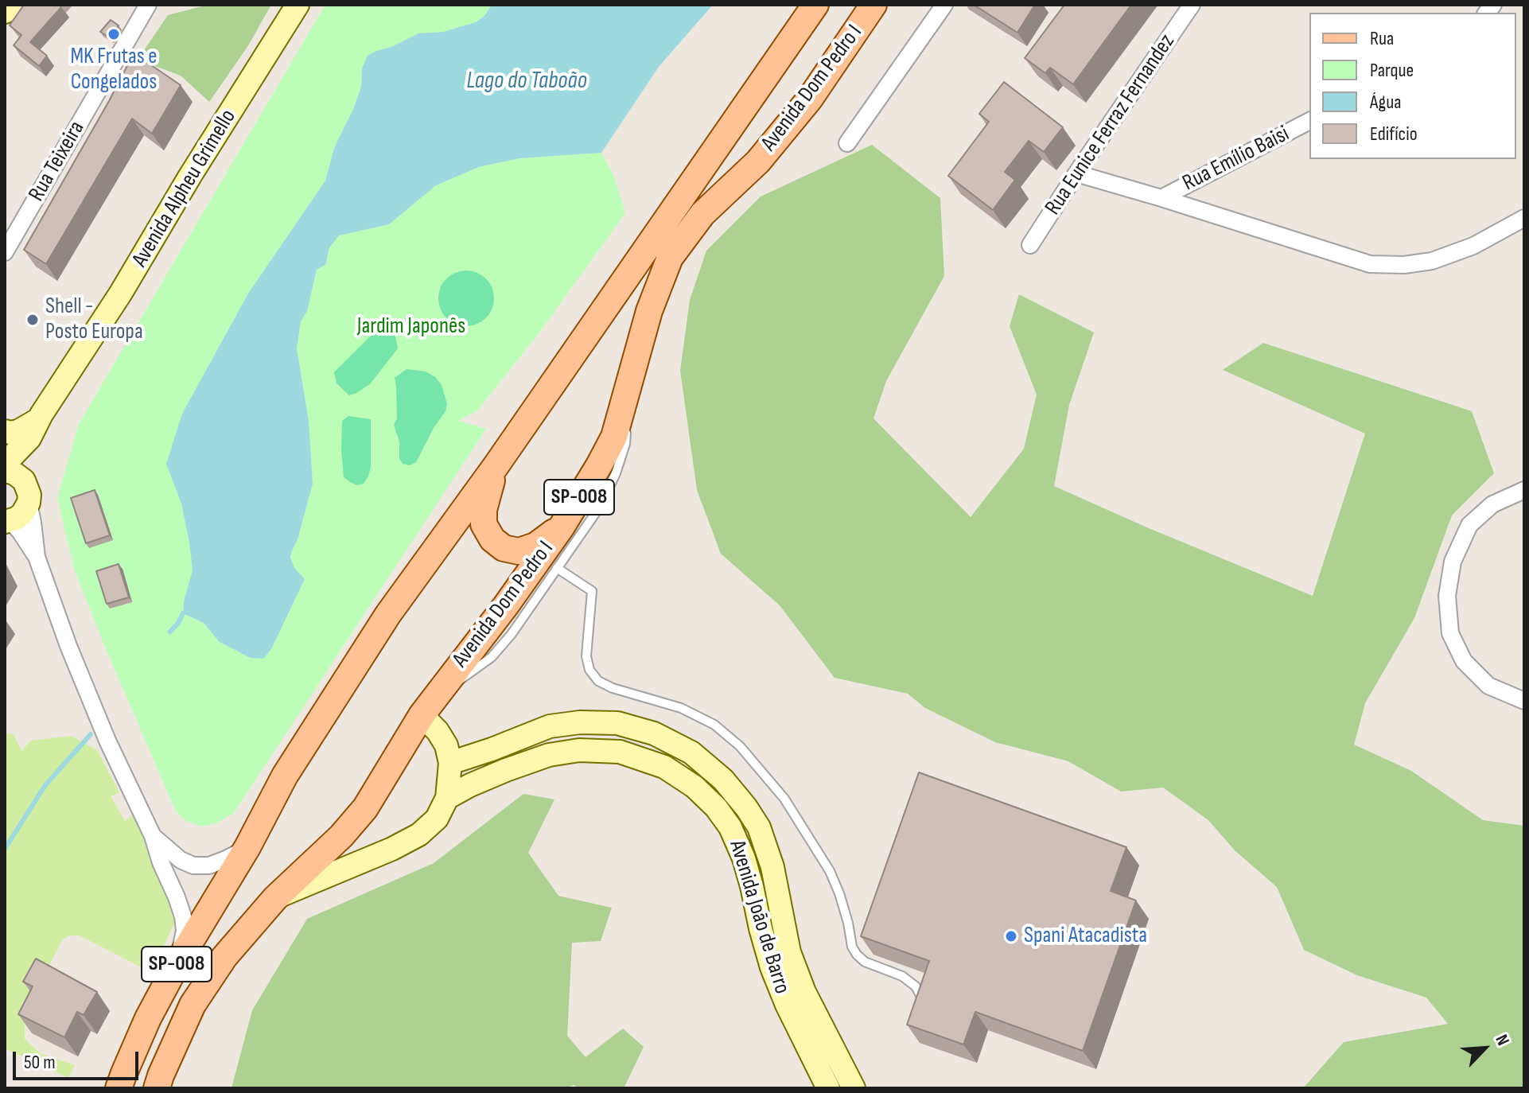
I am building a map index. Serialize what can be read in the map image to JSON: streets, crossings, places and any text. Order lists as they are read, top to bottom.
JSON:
{
  "streets": {
    "main road": ["Avenida Dom Pedro I", "SP-008"],
    "street": [
      "Rua Eunice Ferraz Fernandez",
      "Rua Emílio Baisi",
      "Rua Teixeira",
      "Avenida Alpheu Grimello",
      "Avenida João de Barro"
    ]
  },
  "water": ["Lago do Taboão"],
  "parks": ["Jardim Japonês"],
  "places": ["MK Frutas e Congelados", "Shell - Posto Europa", "Spani Atacadista"],
  "legend": [
    "Rua",
    "Parque",
    "Água",
    "Edifício"
  ],
  "scale_bar": "50 m",
  "north": "top right"
}
